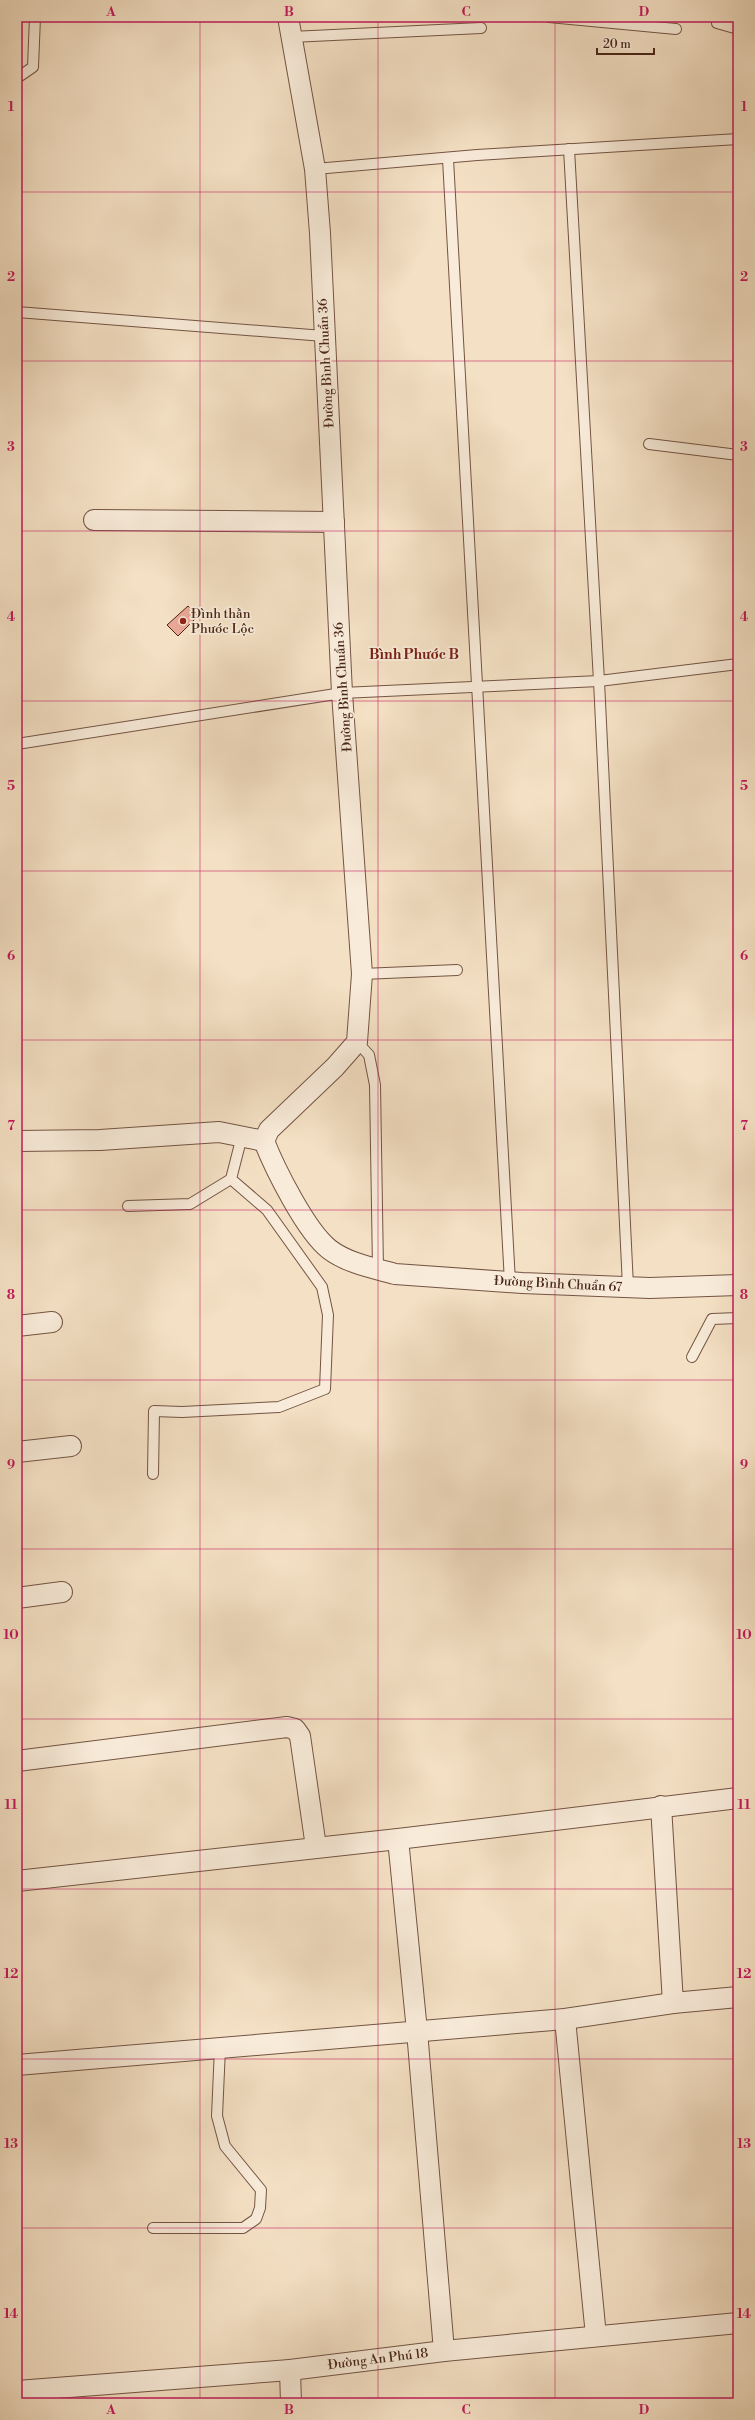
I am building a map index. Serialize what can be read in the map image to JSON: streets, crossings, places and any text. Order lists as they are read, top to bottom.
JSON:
{
  "streets": {
    "street": ["Đường Bình Chuẩn 36", "Đường Bình Chuẩn 67", "Đường An Phú 18"]
  },
  "districts": ["Bình Phước B"],
  "places": ["Đình thần Phước Lộc"],
  "scale_bar": "20 m",
  "grid": {
    "columns": [
      "A",
      "B",
      "C",
      "D"
    ],
    "rows": [
      "1",
      "2",
      "3",
      "4",
      "5",
      "6",
      "7",
      "8",
      "9",
      "10",
      "11",
      "12",
      "13",
      "14"
    ]
  }
}
